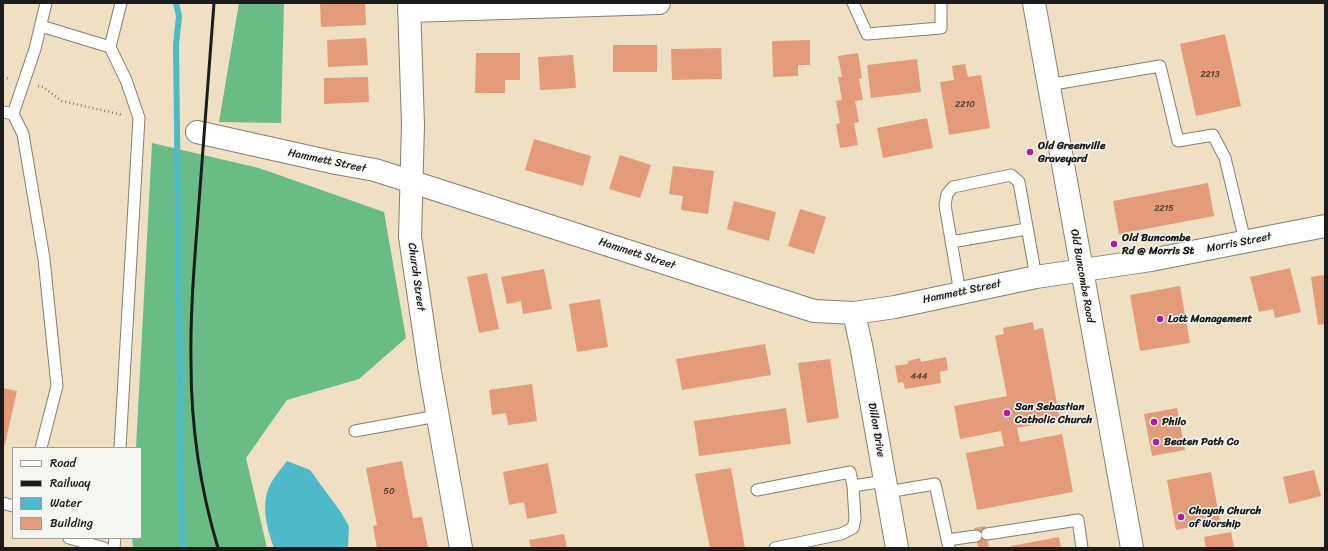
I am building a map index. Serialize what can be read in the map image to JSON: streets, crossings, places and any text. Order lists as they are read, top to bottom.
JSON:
{
  "streets": {
    "street": [
      "Hammett Street",
      "Morris Street",
      "Old Buncombe Road",
      "Church Street",
      "Dillon Drive"
    ]
  },
  "crossings": [
    ["Hammett Street", "Morris Street"],
    ["Hammett Street", "Old Buncombe Road"],
    ["Hammett Street", "Church Street"],
    ["Hammett Street", "Dillon Drive"],
    ["Morris Street", "Old Buncombe Road"]
  ],
  "places": [
    "Old Greenville Graveyard",
    "Old Buncombe Rd @ Morris St",
    "Lott Management",
    "San Sebastian Catholic Church",
    "Philo",
    "Beaten Path Co",
    "Chayah Church of Worship"
  ],
  "house_numbers": [
    "2213",
    "2210",
    "2215",
    "444",
    "50"
  ],
  "legend": [
    "Road",
    "Railway",
    "Water",
    "Building"
  ]
}
